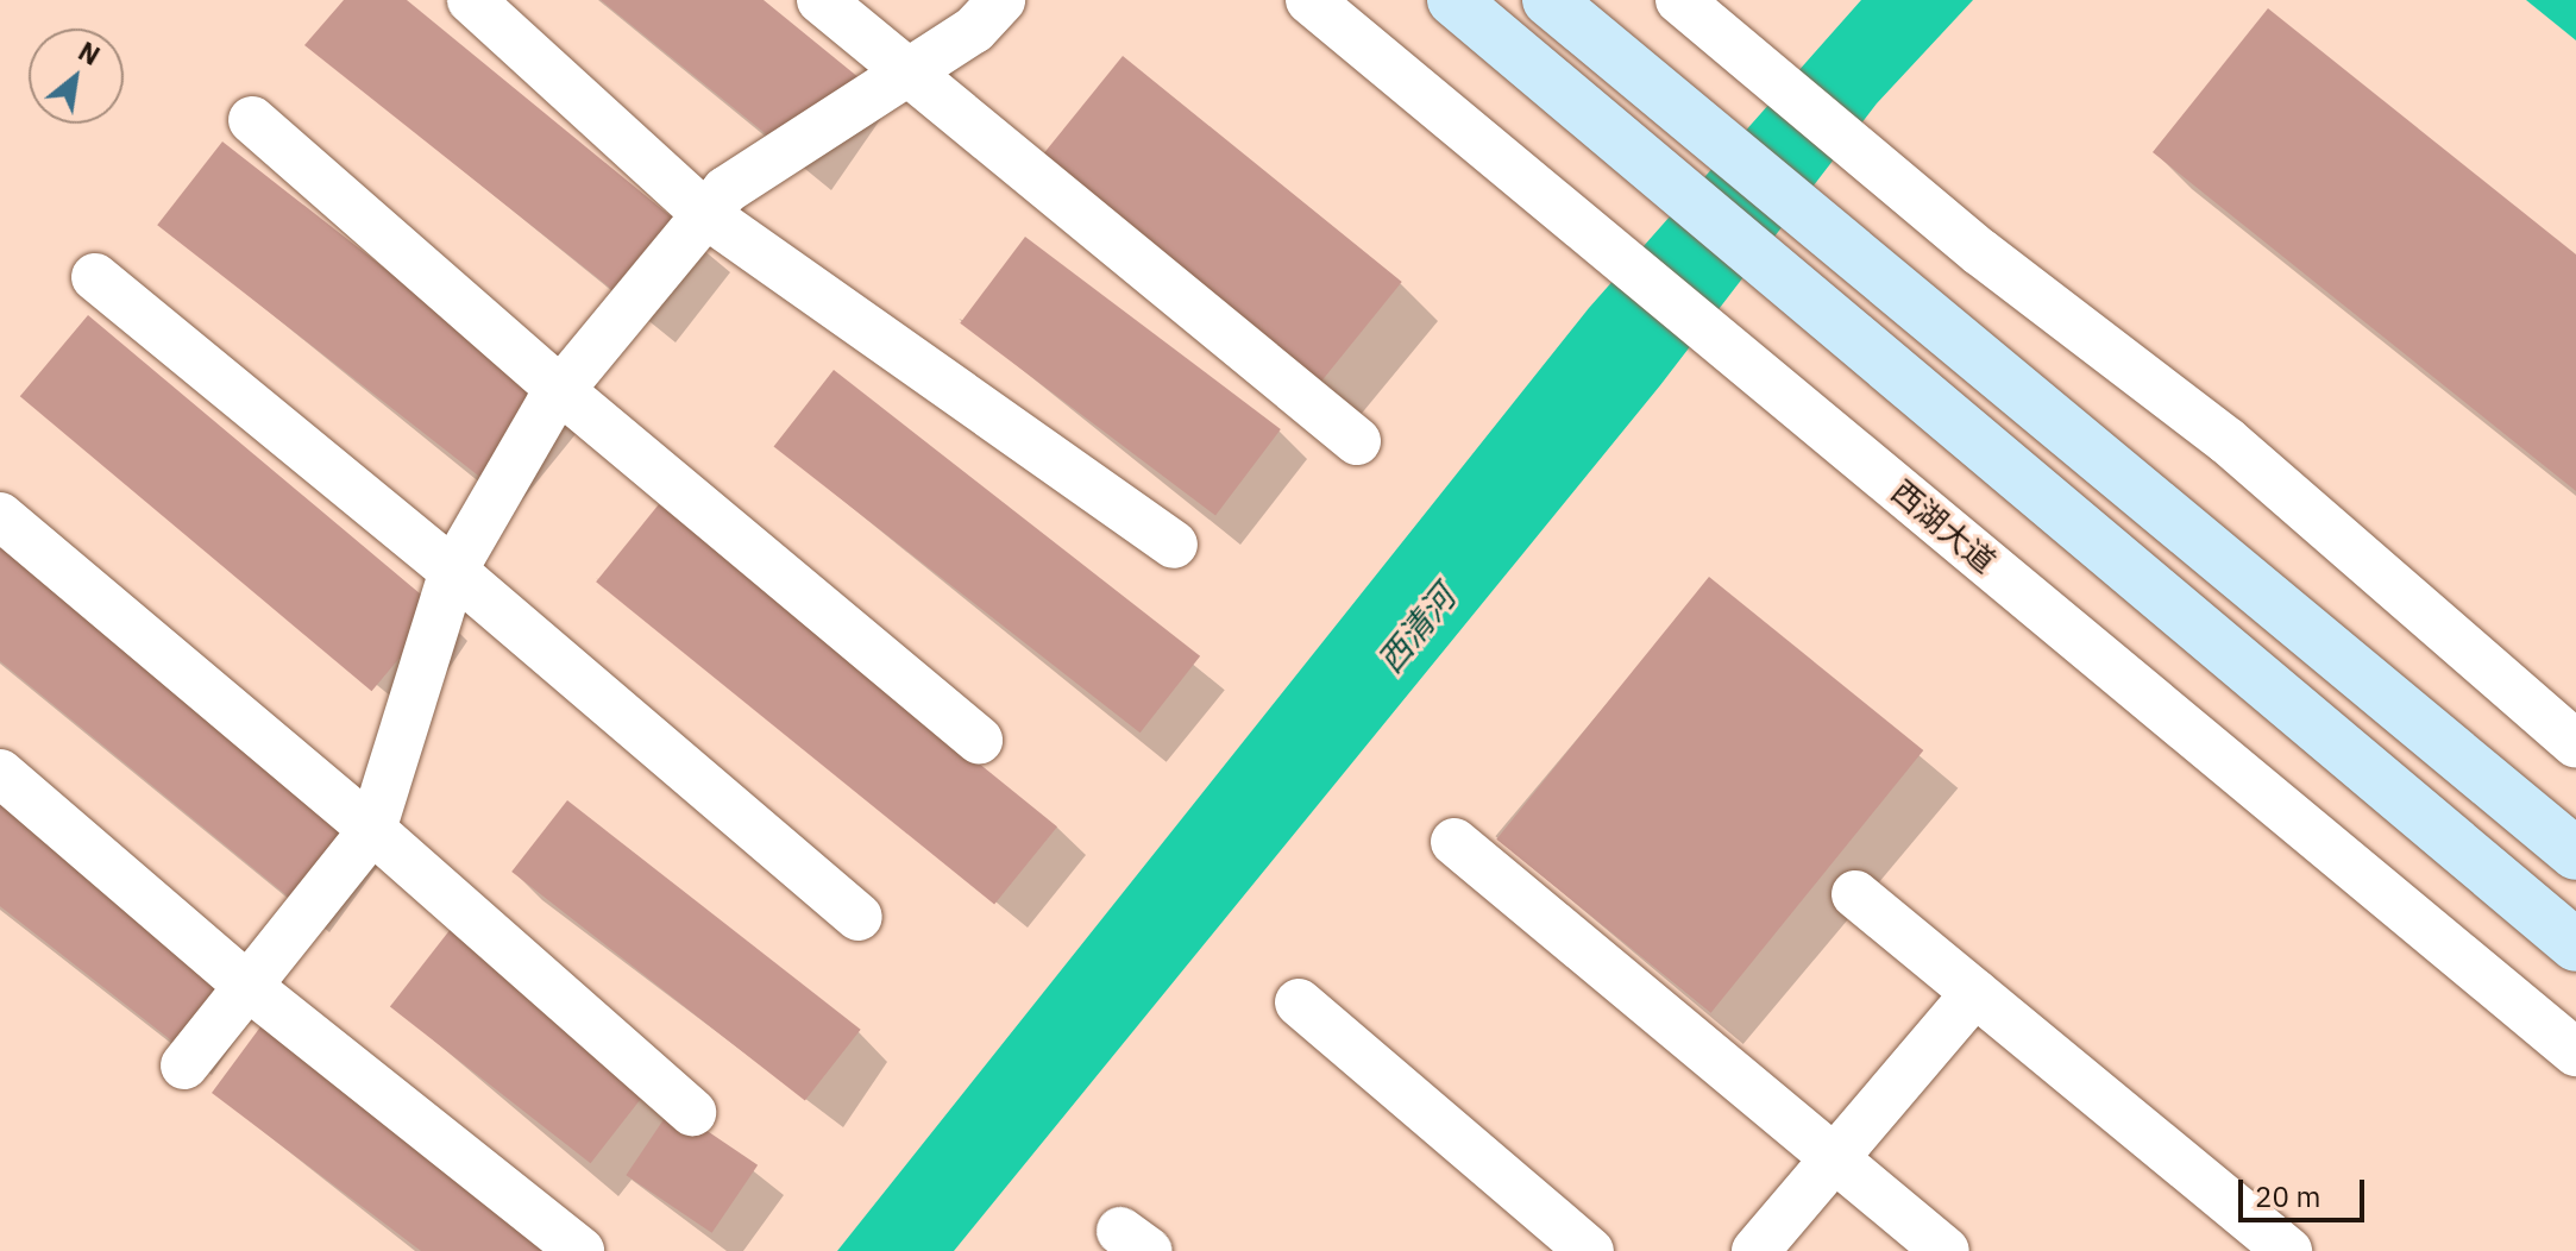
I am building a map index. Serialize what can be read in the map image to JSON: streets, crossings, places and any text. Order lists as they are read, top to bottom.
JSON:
{
  "streets": {
    "street": ["西湖大道"]
  },
  "water": ["西清河"],
  "scale_bar": "20 m",
  "north": "top right"
}
